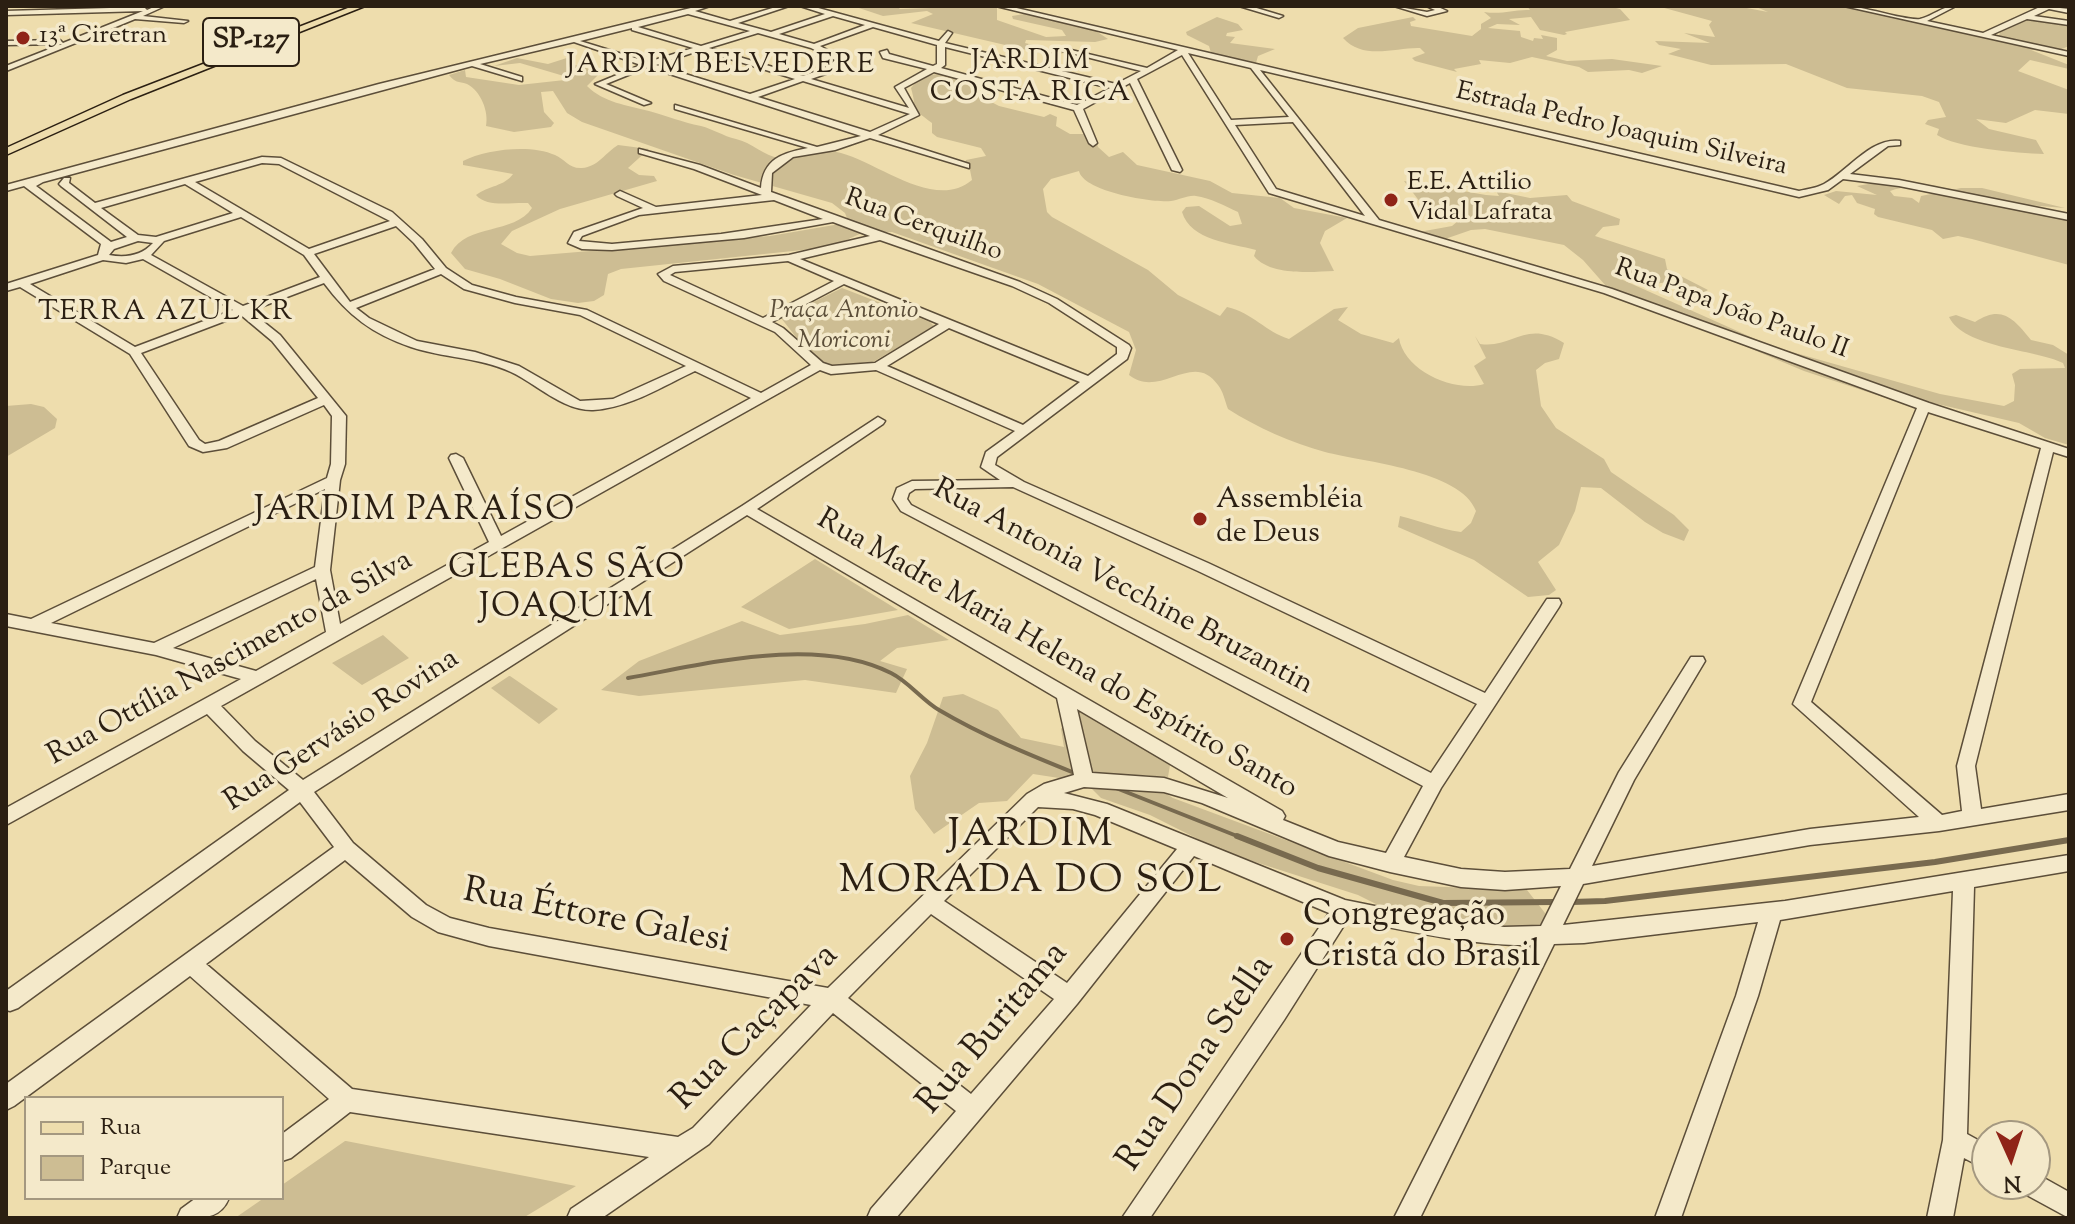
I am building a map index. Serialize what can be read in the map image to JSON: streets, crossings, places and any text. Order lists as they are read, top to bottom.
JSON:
{
  "streets": {
    "main road": ["SP-127"],
    "street": [
      "Estrada Pedro Joaquim Silveira",
      "Rua Cerquilho",
      "Rua Papa João Paulo II",
      "Rua Antonia Vecchine Bruzantin",
      "Rua Madre Maria Helena do Espírito Santo",
      "Rua Ottília Nascimento da Silva",
      "Rua Gervásio Rovina",
      "Rua Éttore Galesi",
      "Rua Caçapava",
      "Rua Buritama",
      "Rua Dona Stella"
    ]
  },
  "crossings": [
    ["Estrada Pedro Joaquim Silveira", "Rua Papa João Paulo II"],
    ["Rua Madre Maria Helena do Espírito Santo", "Rua Gervásio Rovina"],
    ["Rua Ottília Nascimento da Silva", "Rua Éttore Galesi"],
    ["Rua Gervásio Rovina", "Rua Éttore Galesi"],
    ["Rua Éttore Galesi", "Rua Caçapava"],
    ["Rua Éttore Galesi", "Rua Buritama"]
  ],
  "districts": [
    "JARDIM COSTA RICA",
    "JARDIM BELVEDERE",
    "TERRA AZUL KR",
    "JARDIM PARAÍSO",
    "GLEBAS SÃO JOAQUIM",
    "JARDIM MORADA DO SOL"
  ],
  "parks": ["Praça Antonio Moriconi"],
  "places": [
    "13ª Ciretran",
    "E.E. Attilio Vidal Lafrata",
    "Assembléia de Deus",
    "Congregação Cristã do Brasil"
  ],
  "legend": ["Rua", "Parque"],
  "north": "bottom"
}
